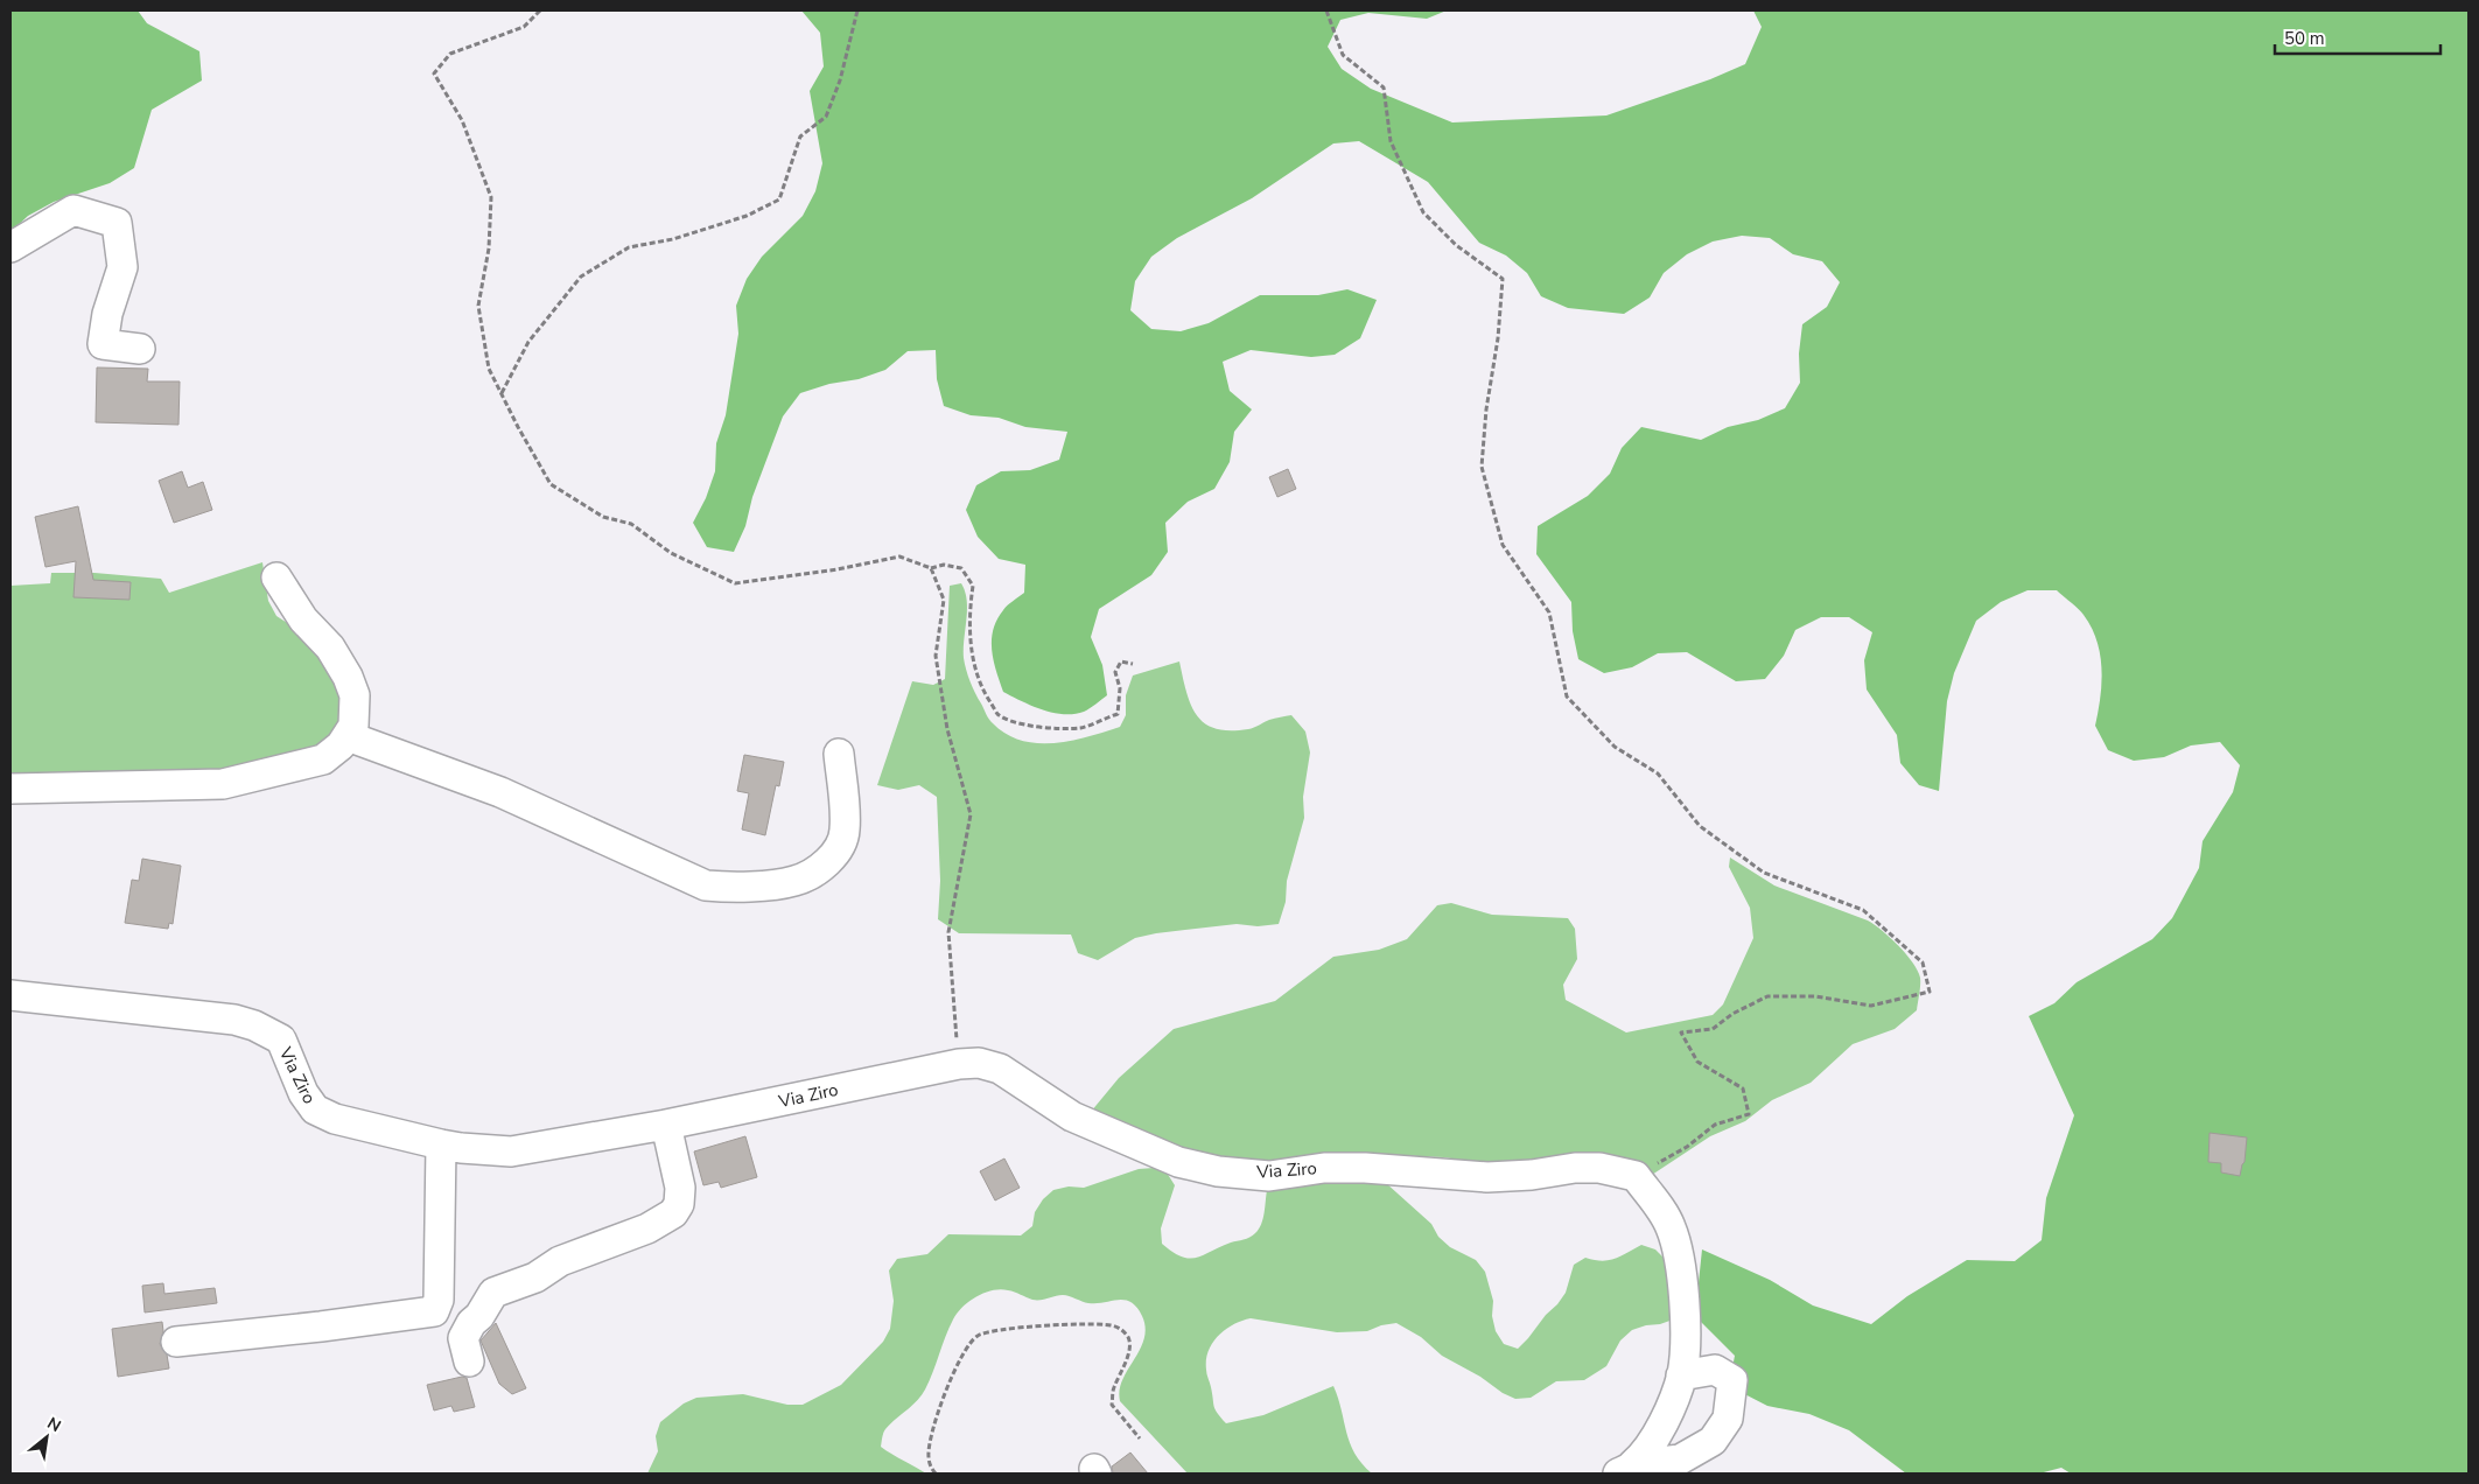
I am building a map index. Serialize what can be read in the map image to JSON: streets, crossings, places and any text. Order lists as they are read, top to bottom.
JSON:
{
  "streets": {
    "street": ["Via Ziro"]
  },
  "scale_bar": "50 m",
  "north": "top right"
}
